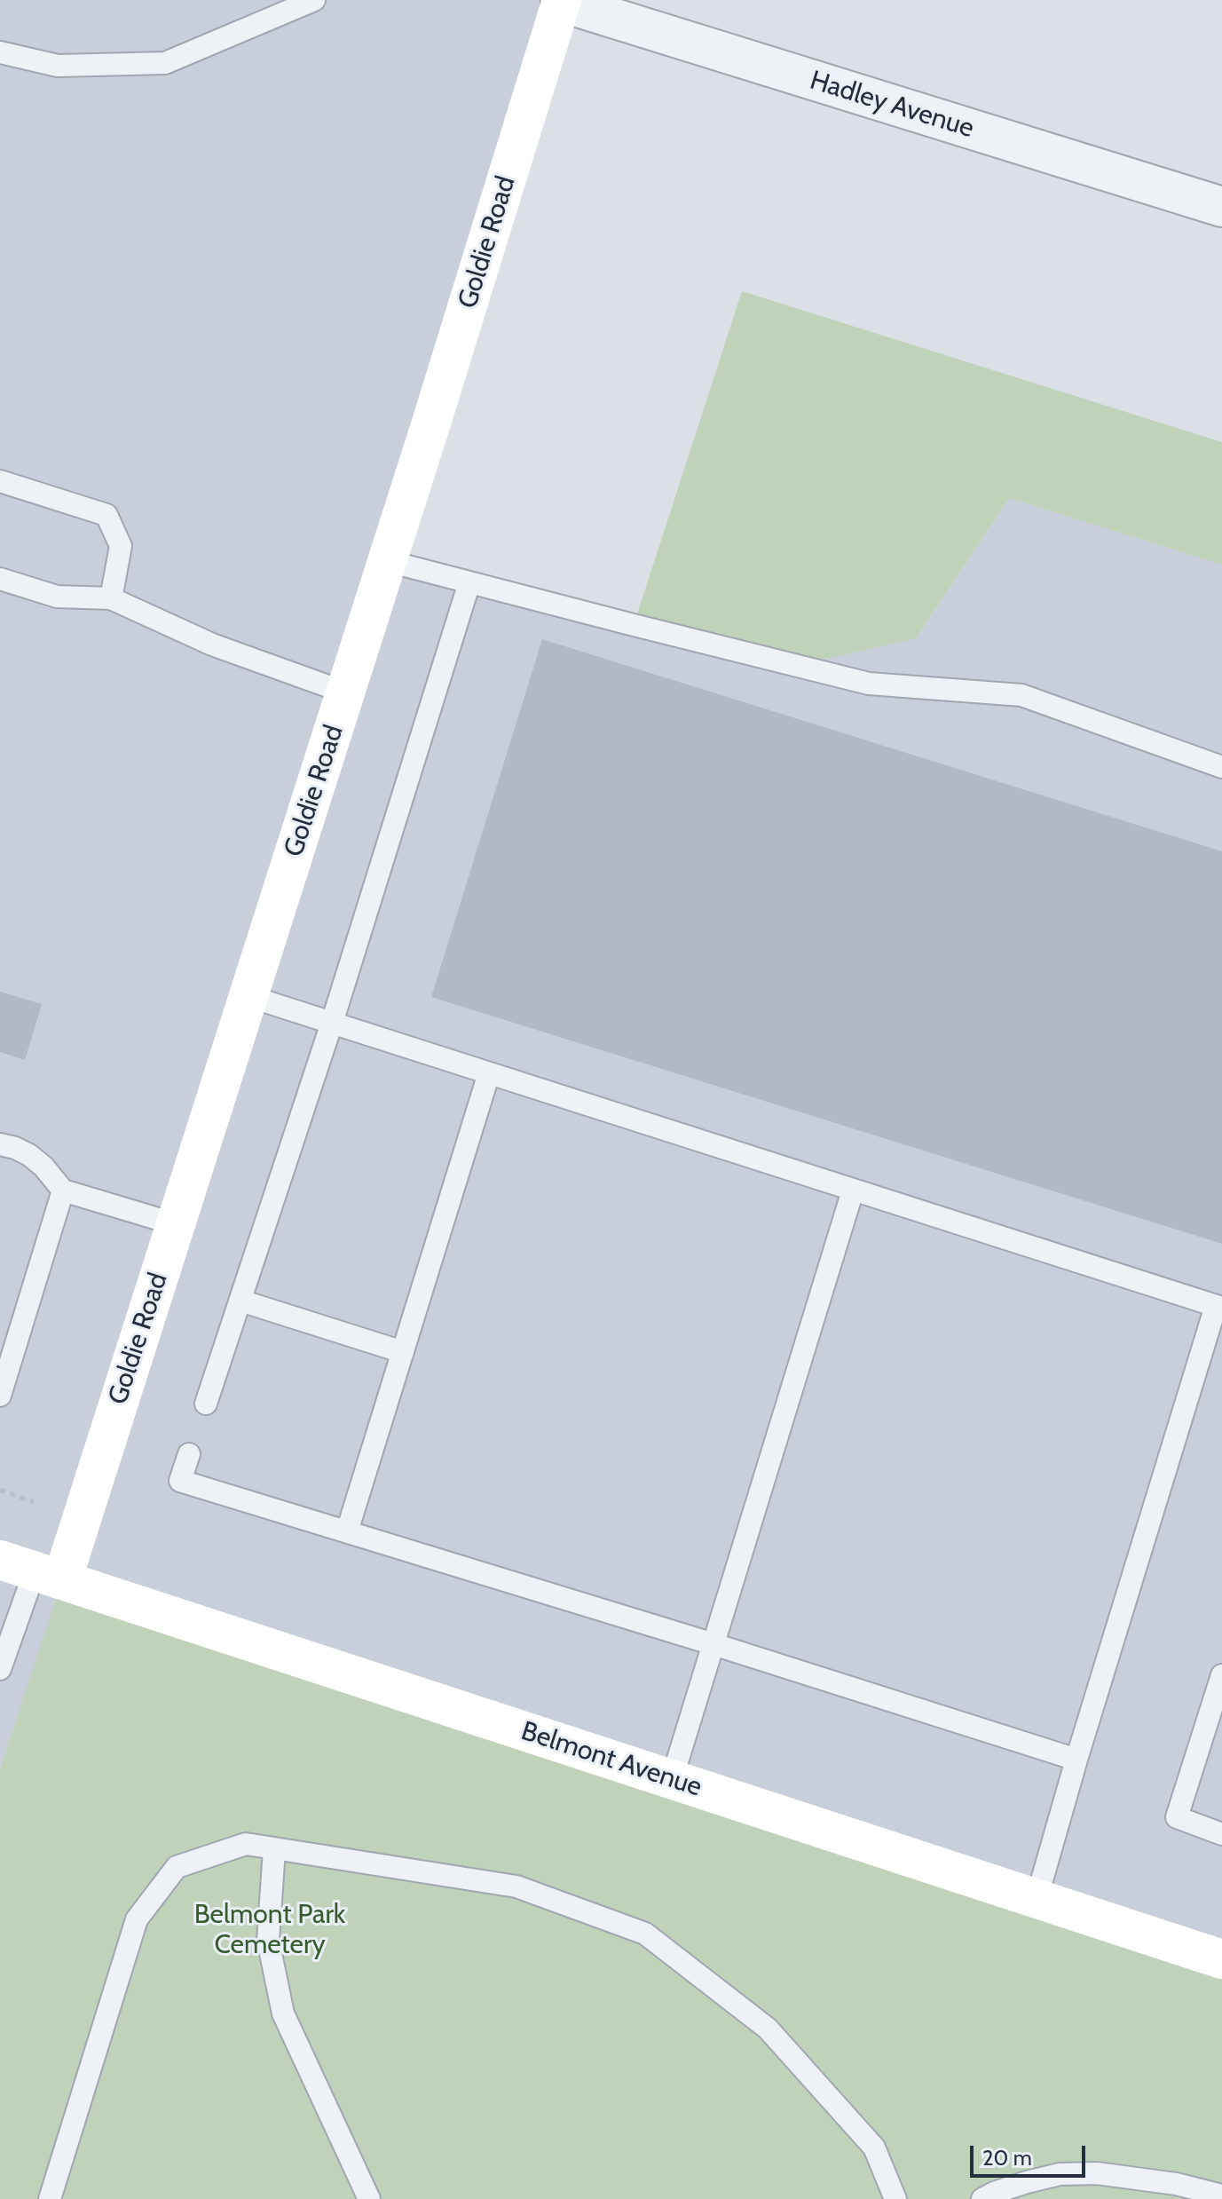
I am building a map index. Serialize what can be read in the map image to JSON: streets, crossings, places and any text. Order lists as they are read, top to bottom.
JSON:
{
  "streets": {
    "street": ["Hadley Avenue", "Goldie Road", "Belmont Avenue"]
  },
  "crossings": [
    ["Hadley Avenue", "Goldie Road"],
    ["Goldie Road", "Belmont Avenue"]
  ],
  "parks": ["Belmont Park Cemetery"],
  "scale_bar": "20 m"
}
